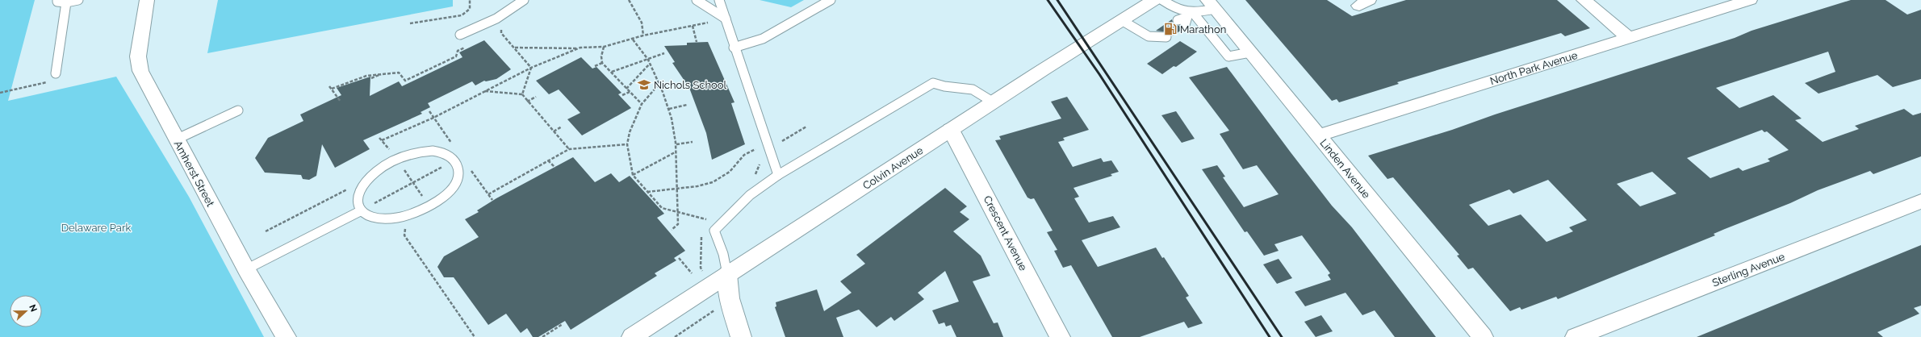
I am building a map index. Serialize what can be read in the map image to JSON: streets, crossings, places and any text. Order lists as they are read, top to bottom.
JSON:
{
  "streets": {
    "street": [
      "North Park Avenue",
      "Colvin Avenue",
      "Linden Avenue",
      "Amherst Street",
      "Crescent Avenue",
      "Sterling Avenue"
    ]
  },
  "crossings": [
    ["North Park Avenue", "Linden Avenue"],
    ["Colvin Avenue", "Crescent Avenue"]
  ],
  "parks": ["Delaware Park"],
  "places": {
    "fuel station": ["Marathon"],
    "school or university": ["Nichols School"]
  },
  "north": "right"
}
